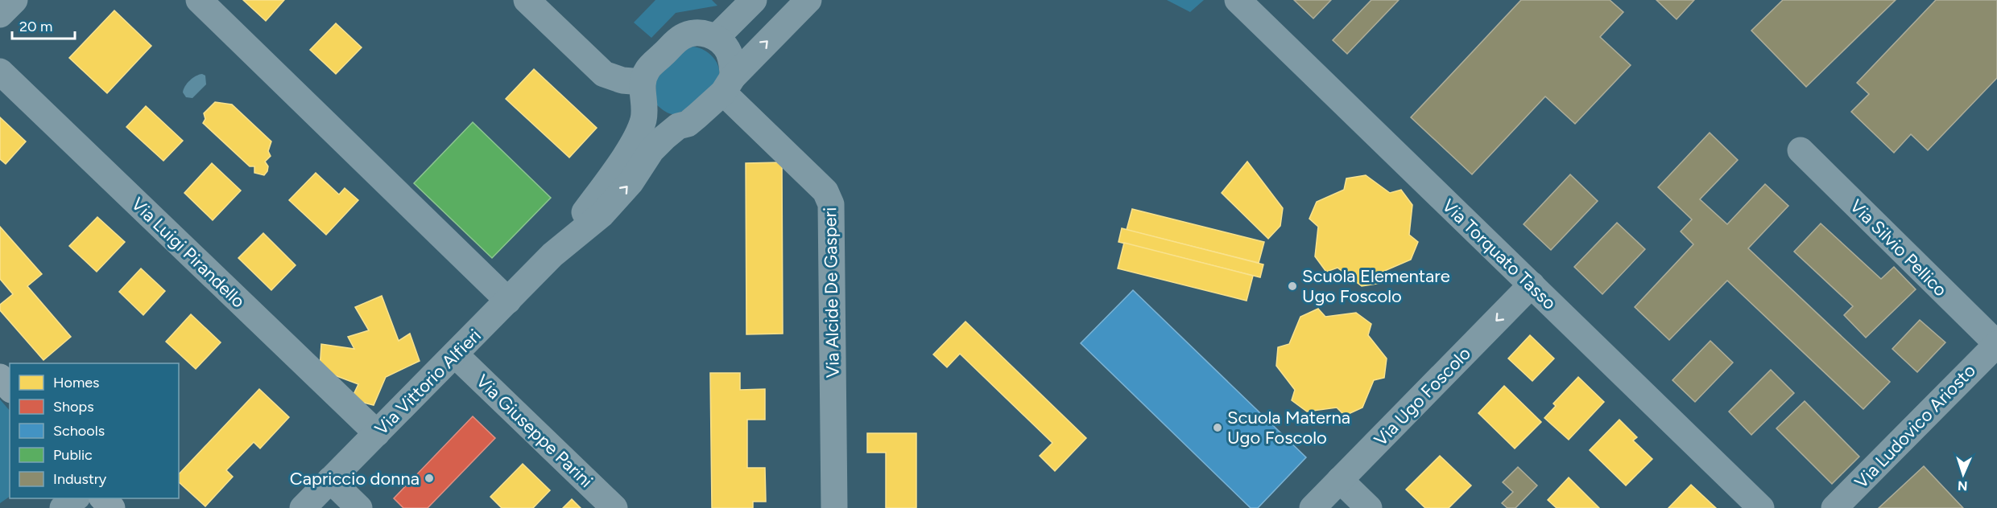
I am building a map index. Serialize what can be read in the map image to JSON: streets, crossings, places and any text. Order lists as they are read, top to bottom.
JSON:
{
  "streets": {
    "street": [
      "Via Silvio Pellico",
      "Via Luigi Pirandello",
      "Via Torquato Tasso",
      "Via Alcide De Gasperi",
      "Via Vittorio Alfieri",
      "Via Ugo Foscolo",
      "Via Ludovico Ariosto",
      "Via Giuseppe Parini"
    ]
  },
  "crossings": [
    ["Via Silvio Pellico", "Via Ludovico Ariosto"],
    ["Via Luigi Pirandello", "Via Vittorio Alfieri"],
    ["Via Torquato Tasso", "Via Ugo Foscolo"],
    ["Via Alcide De Gasperi", "Via Vittorio Alfieri"],
    ["Via Vittorio Alfieri", "Via Giuseppe Parini"]
  ],
  "one_way": ["Via Ugo Foscolo"],
  "places": ["Scuola Elementare Ugo Foscolo", "Scuola Materna Ugo Foscolo", "Capriccio donna"],
  "legend": [
    "Homes",
    "Shops",
    "Schools",
    "Public",
    "Industry"
  ],
  "scale_bar": "20 m",
  "north": "bottom"
}
